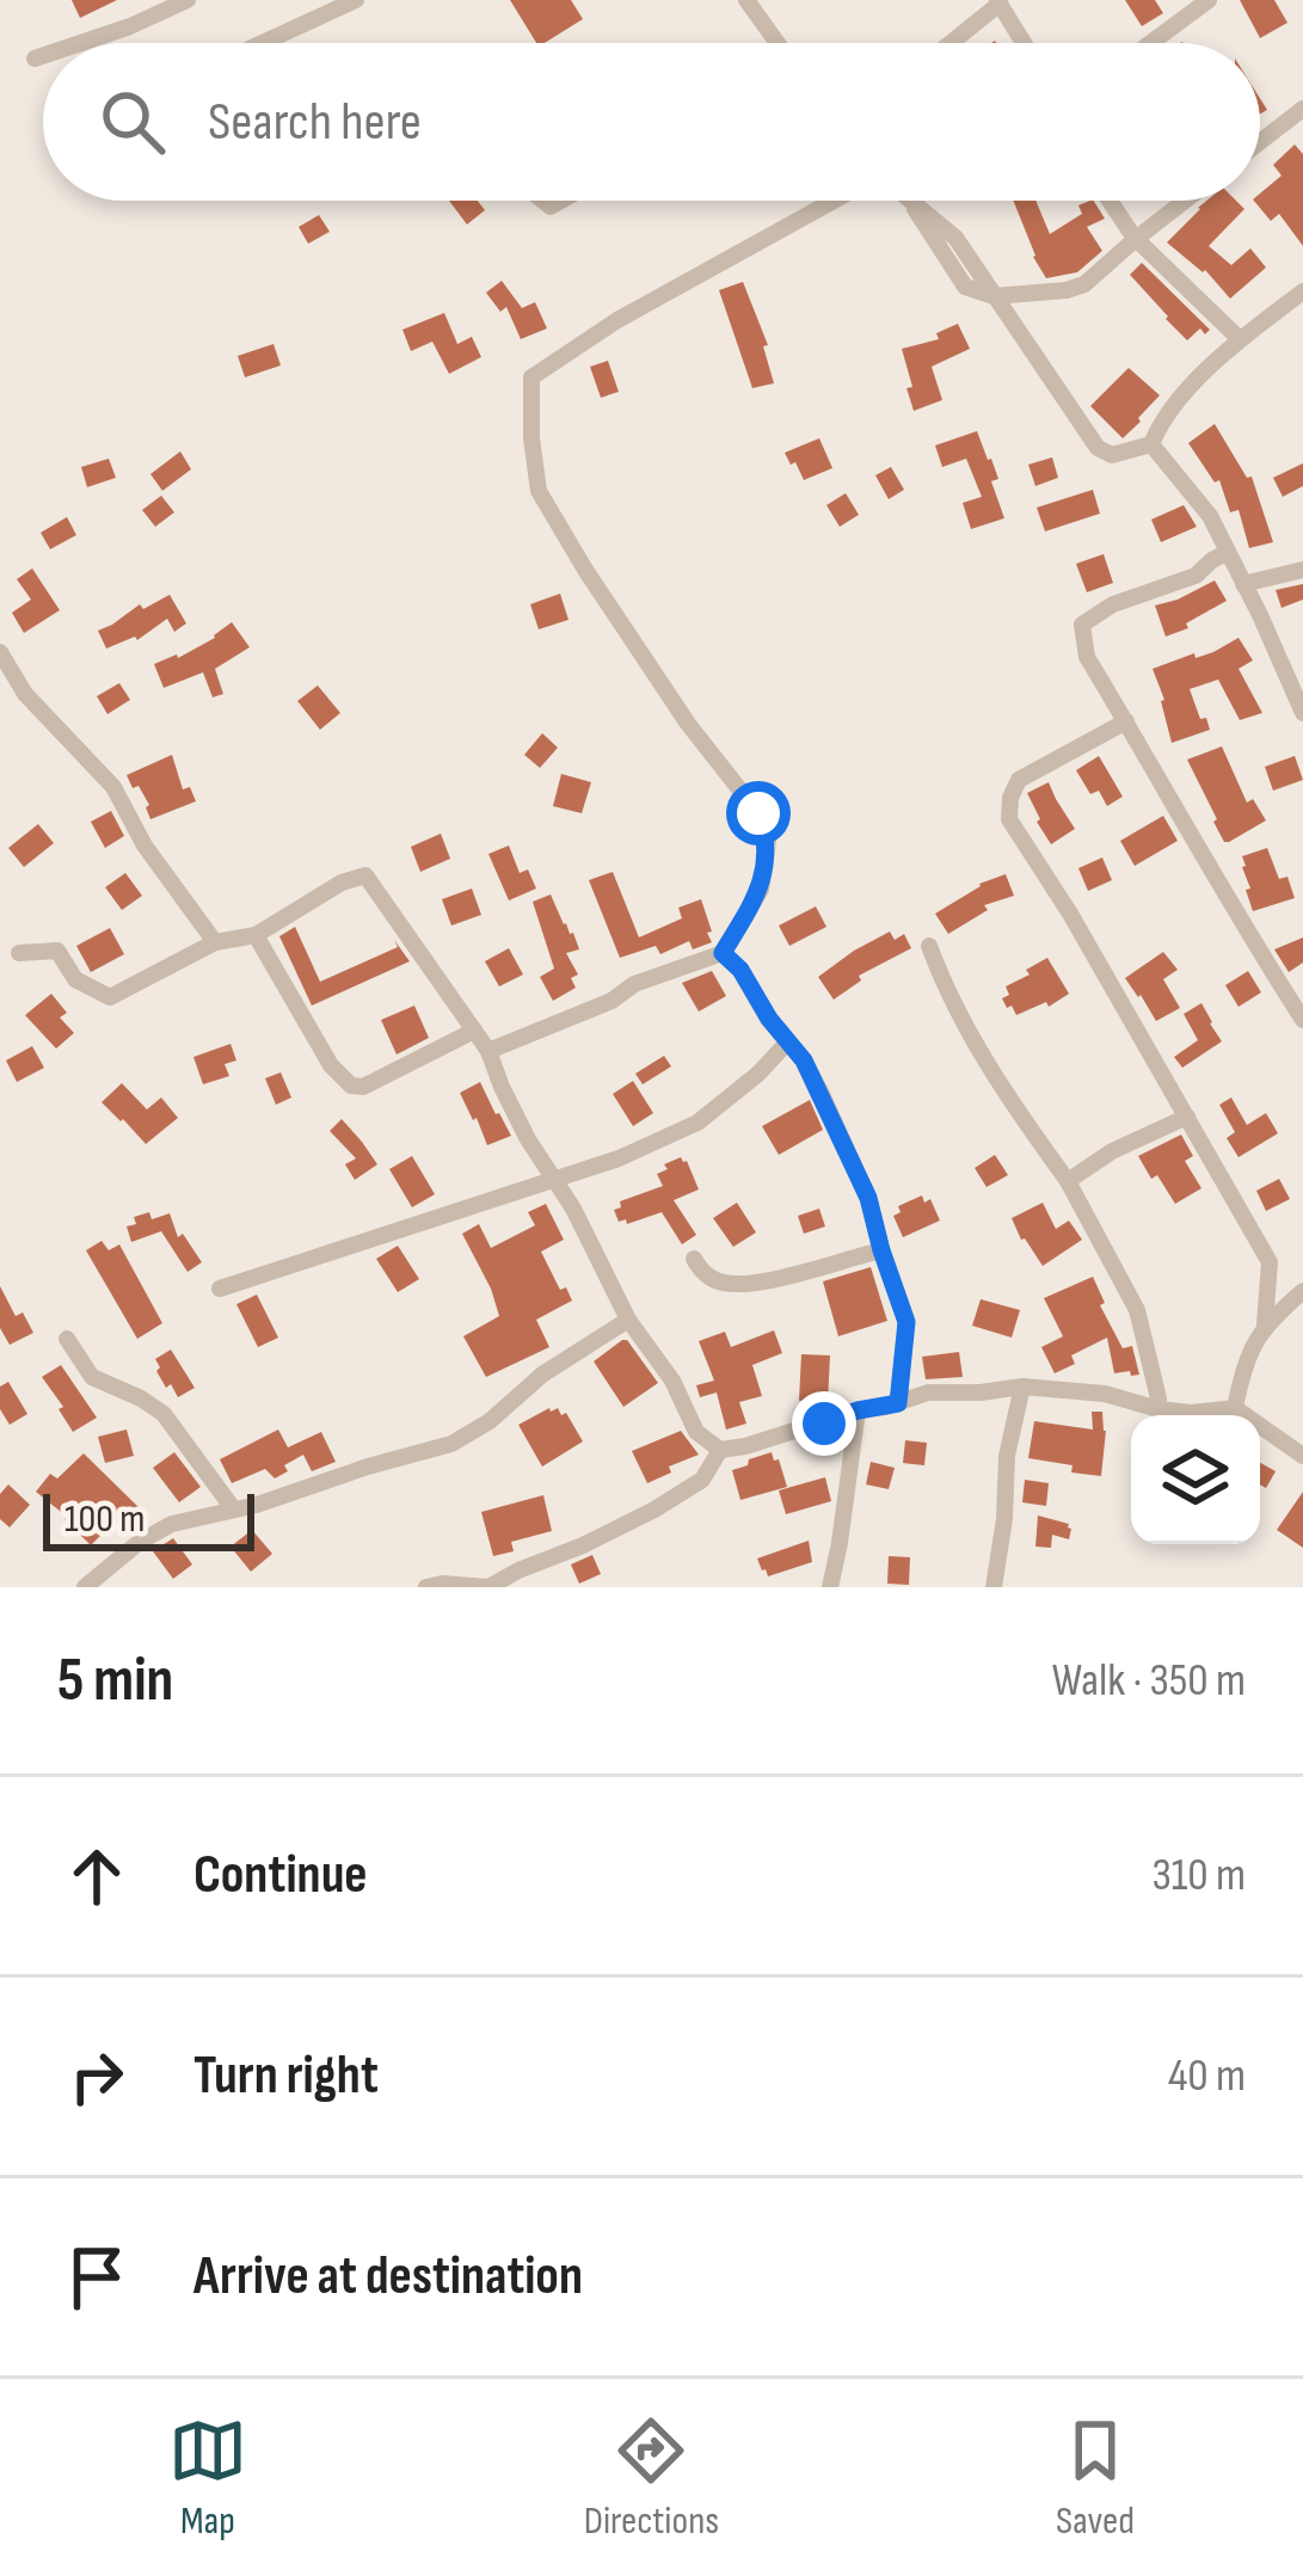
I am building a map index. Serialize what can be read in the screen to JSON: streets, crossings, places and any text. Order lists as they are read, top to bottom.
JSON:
{
  "scale_bar": "100 m",
  "page": {
    "search": "Search here",
    "scale": "100 m",
    "heading": ["5 min", "Walk · 350 m"],
    "list": [
      ["Continue", "310 m"],
      ["Turn right", "40 m"],
      "Arrive at destination"
    ],
    "nav": ["Map", "Directions", "Saved"]
  }
}
